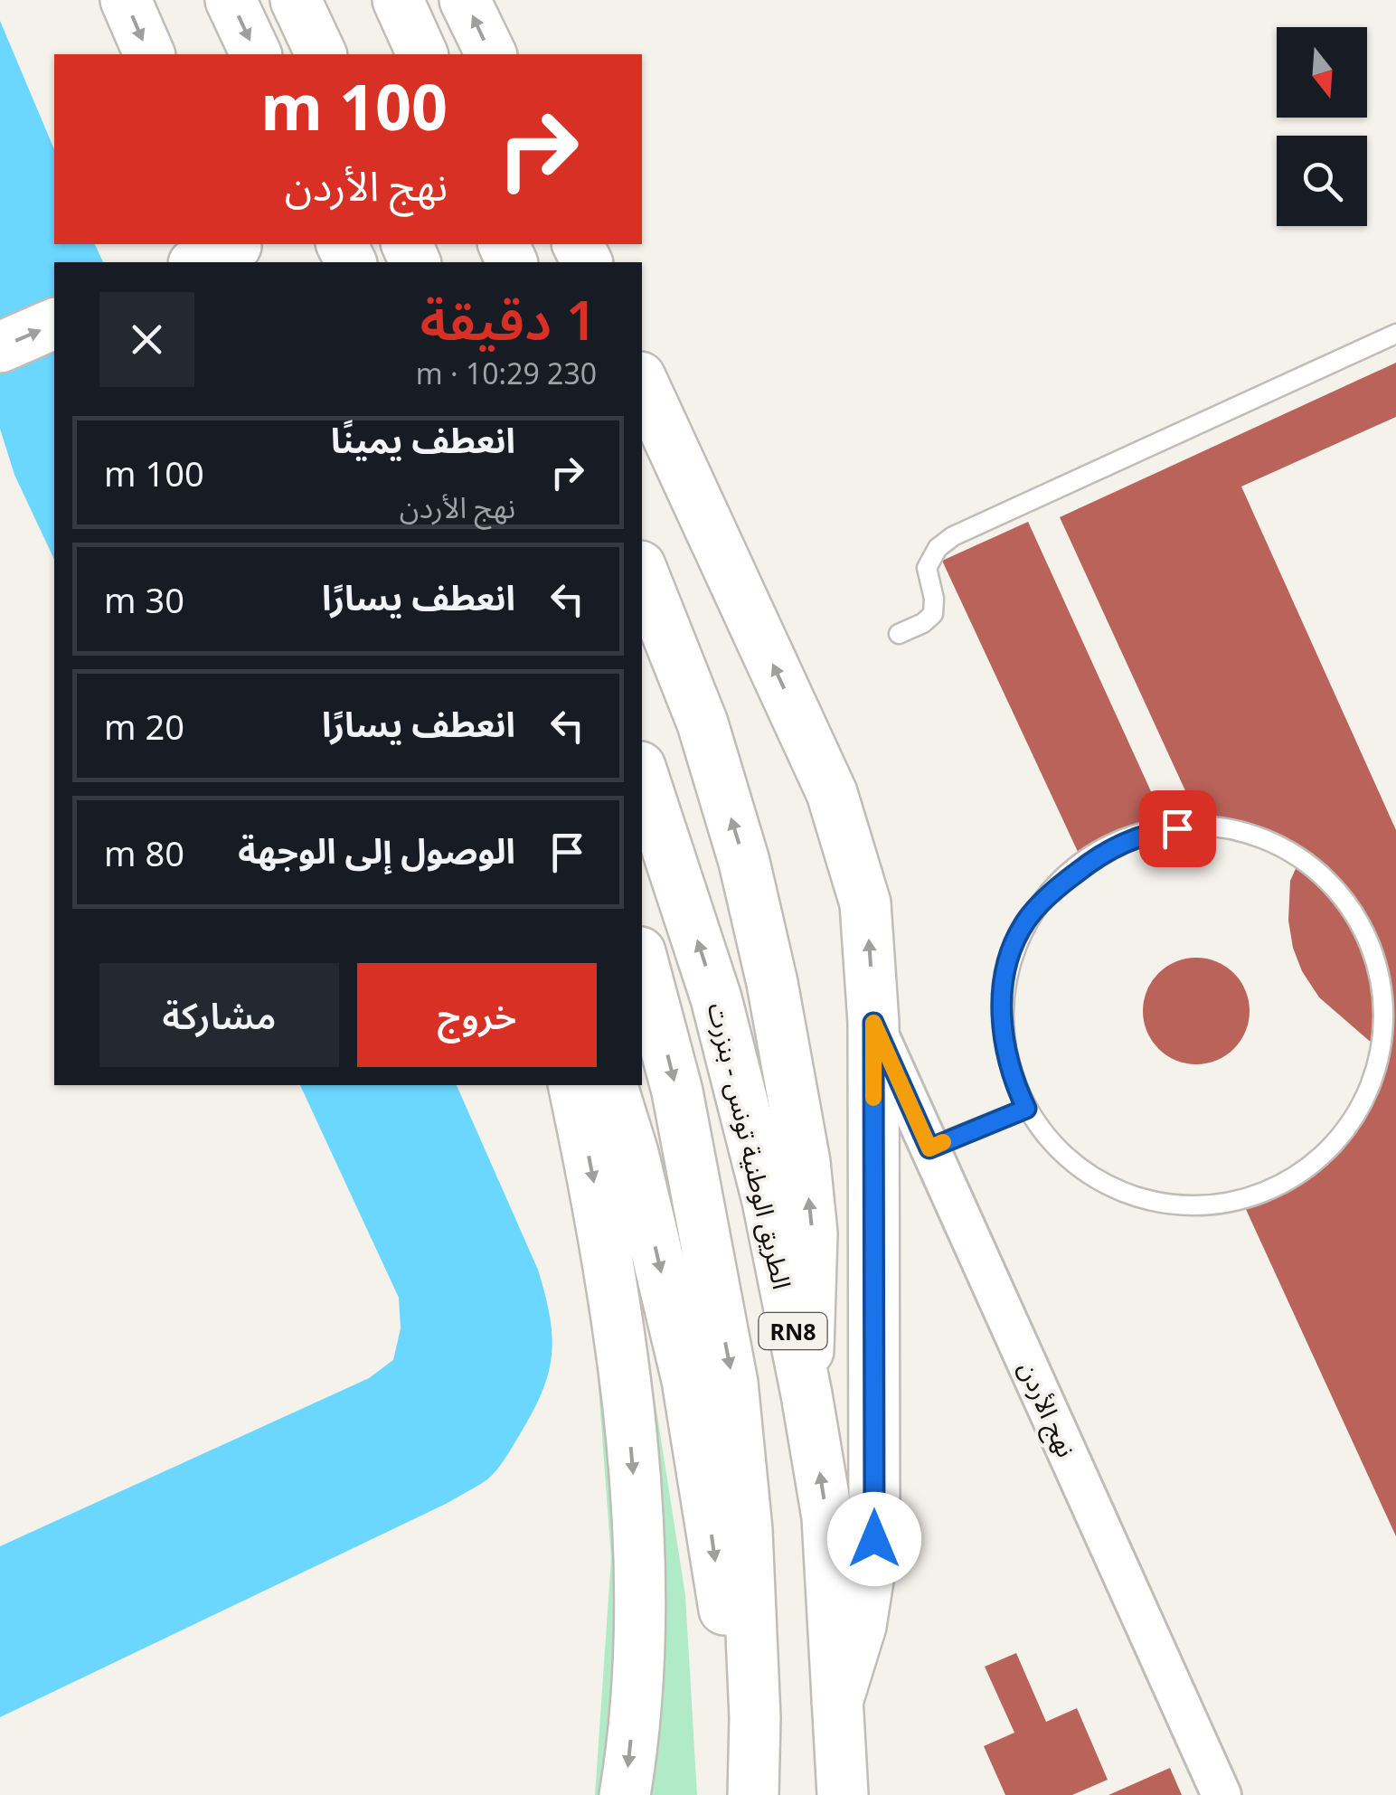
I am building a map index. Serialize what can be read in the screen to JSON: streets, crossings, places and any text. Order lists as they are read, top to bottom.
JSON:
{
  "streets": {
    "main road": ["الطريق الوطنية تونس - بنزرت", "RN8"],
    "street": ["نهج الأردن"]
  },
  "north": "bottom",
  "page": {
    "turn": ["100 m", "نهج الأردن"],
    "heading": ["1 دقيقة", "230 m · 10:29"],
    "list": [
      {
        "name": "انعطف يمينًا",
        "note": "نهج الأردن",
        "value": "100 m"
      },
      {
        "name": "انعطف يسارًا",
        "value": "30 m"
      },
      {
        "name": "انعطف يسارًا",
        "value": "20 m"
      },
      {
        "name": "الوصول إلى الوجهة",
        "value": "80 m"
      }
    ],
    "buttons": ["خروج", "مشاركة"]
  }
}
